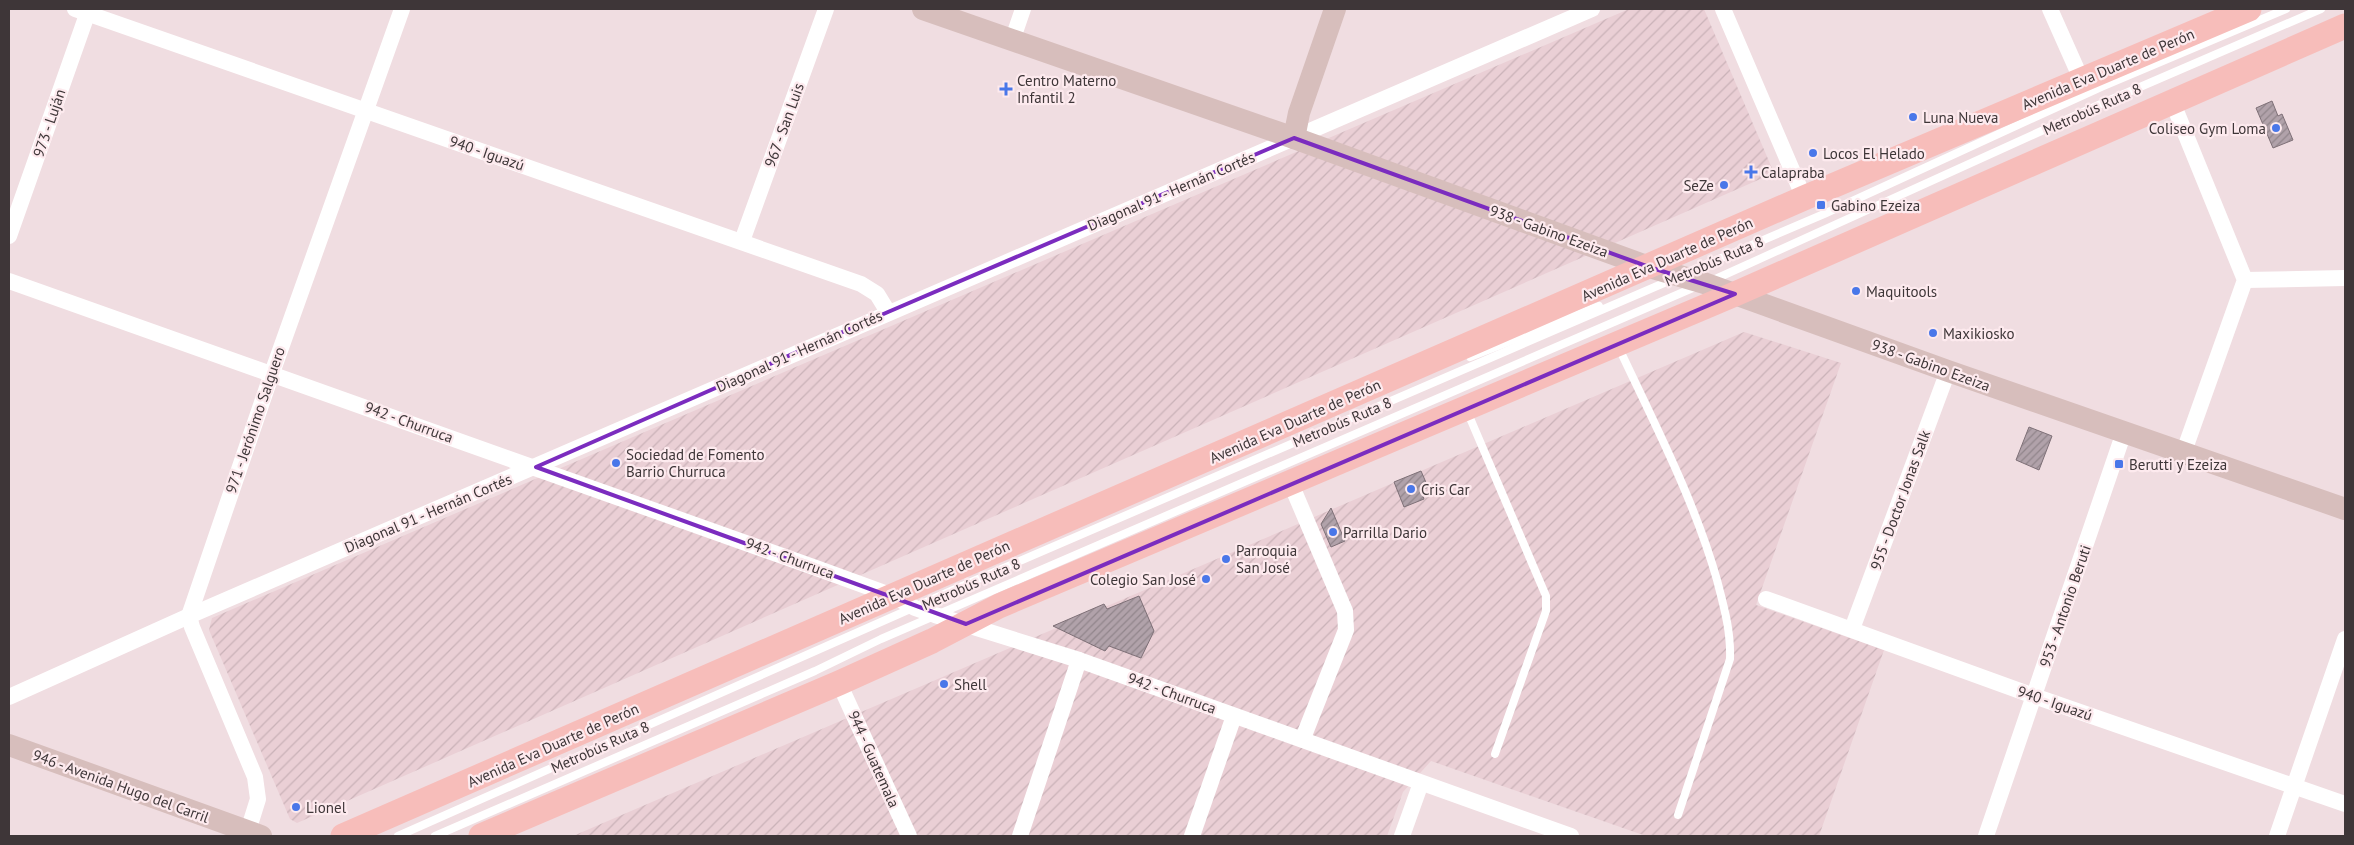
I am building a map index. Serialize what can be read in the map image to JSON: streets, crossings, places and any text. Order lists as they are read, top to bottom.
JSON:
{
  "streets": {
    "main road": ["Avenida Eva Duarte de Perón"],
    "street": [
      "973 - Luján",
      "967 - San Luis",
      "940 - Iguazú",
      "Diagonal 91 - Hernán Cortés",
      "938 - Gabino Ezeiza",
      "971 - Jerónimo Salguero",
      "942 - Churruca",
      "955 - Doctor Jonas Salk",
      "953 - Antonio Beruti",
      "944 - Guatemala",
      "946 - Avenida Hugo del Carril"
    ],
    "lane": ["Metrobús Ruta 8"]
  },
  "crossings": [
    ["Avenida Eva Duarte de Perón", "Metrobús Ruta 8"],
    ["Avenida Eva Duarte de Perón", "938 - Gabino Ezeiza"],
    ["Avenida Eva Duarte de Perón", "942 - Churruca"],
    ["Metrobús Ruta 8", "938 - Gabino Ezeiza"],
    ["Metrobús Ruta 8", "942 - Churruca"],
    ["973 - Luján", "940 - Iguazú"],
    ["967 - San Luis", "940 - Iguazú"],
    ["940 - Iguazú", "Diagonal 91 - Hernán Cortés"],
    ["940 - Iguazú", "971 - Jerónimo Salguero"],
    ["940 - Iguazú", "955 - Doctor Jonas Salk"],
    ["940 - Iguazú", "953 - Antonio Beruti"],
    ["Diagonal 91 - Hernán Cortés", "938 - Gabino Ezeiza"],
    ["Diagonal 91 - Hernán Cortés", "971 - Jerónimo Salguero"],
    ["Diagonal 91 - Hernán Cortés", "942 - Churruca"],
    ["938 - Gabino Ezeiza", "955 - Doctor Jonas Salk"],
    ["938 - Gabino Ezeiza", "953 - Antonio Beruti"],
    ["971 - Jerónimo Salguero", "942 - Churruca"]
  ],
  "places": {
    "health": ["Centro Materno Infantil 2", "Calapraba"],
    "other": [
      "Luna Nueva",
      "Coliseo Gym Loma",
      "Locos El Helado",
      "SeZe",
      "Maquitools",
      "Maxikiosko",
      "Sociedad de Fomento Barrio Churruca",
      "Cris Car",
      "Parrilla Dario",
      "Parroquia San José",
      "Colegio San José",
      "Shell",
      "Lionel"
    ],
    "transit": ["Gabino Ezeiza", "Berutti y Ezeiza"]
  }
}
